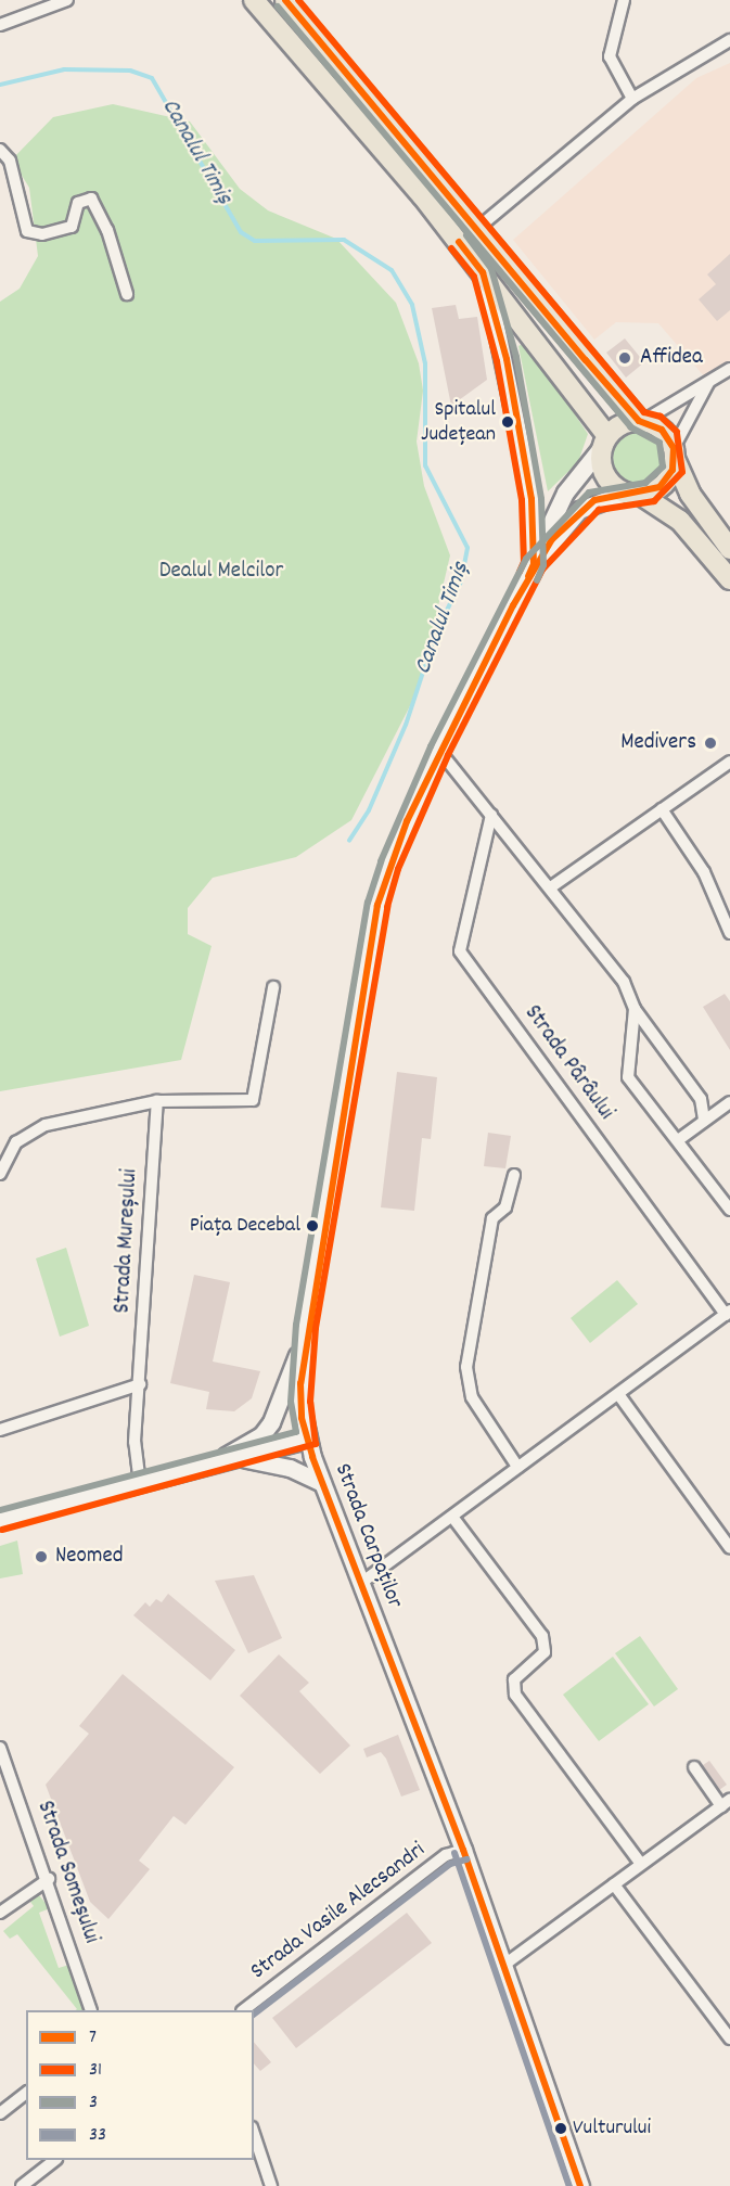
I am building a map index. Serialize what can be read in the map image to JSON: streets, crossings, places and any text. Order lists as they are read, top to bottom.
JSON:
{
  "streets": {
    "main road": ["Strada Carpaților"],
    "street": [
      "Strada Pârâului",
      "Strada Mureșului",
      "Strada Someșului",
      "Strada Vasile Alecsandri"
    ]
  },
  "crossings": [
    ["Strada Pârâului", "Strada Carpaților"],
    ["Strada Carpaților", "Strada Vasile Alecsandri"]
  ],
  "water": ["Canalul Timiș"],
  "parks": ["Dealul Melcilor"],
  "places": [
    "Affidea",
    "Spitalul Județean",
    "Medivers",
    "Piața Decebal",
    "Neomed",
    "Vulturului"
  ],
  "lines": [
    "transit line 7",
    "transit line 31",
    "transit line 3",
    "transit line 33"
  ],
  "legend": [
    "7",
    "31",
    "3",
    "33"
  ]
}
